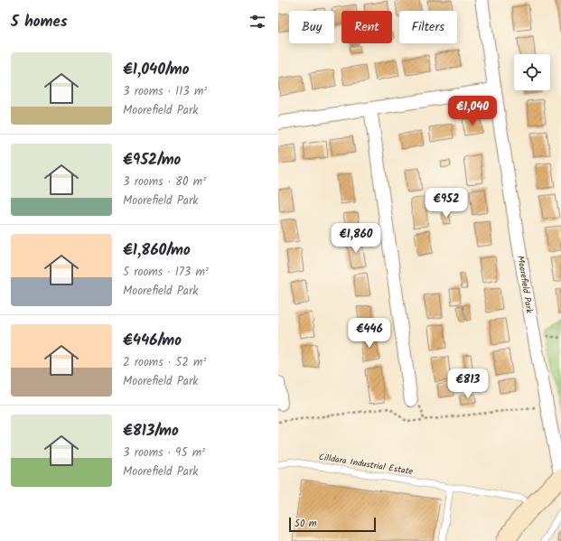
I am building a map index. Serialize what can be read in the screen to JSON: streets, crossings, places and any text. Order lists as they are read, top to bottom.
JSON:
{
  "streets": {
    "street": ["Moorefield Park"],
    "lane": ["Cilldara Industrial Estate"]
  },
  "scale_bar": "50 m",
  "page": {
    "heading": "5 homes",
    "chip": ["Buy", "Rent", "Filters"],
    "list": [
      {
        "name": "€1,040/mo",
        "note": "3 rooms · 113 m² · Moorefield Park"
      },
      {
        "name": "€952/mo",
        "note": "3 rooms · 80 m² · Moorefield Park"
      },
      {
        "name": "€1,860/mo",
        "note": "5 rooms · 173 m² · Moorefield Park"
      },
      {
        "name": "€446/mo",
        "note": "2 rooms · 52 m² · Moorefield Park"
      },
      {
        "name": "€813/mo",
        "note": "3 rooms · 95 m² · Moorefield Park"
      }
    ],
    "price": [
      "€1,040",
      "€952",
      "€1,860",
      "€446",
      "€813"
    ],
    "scale": "50 m"
  }
}
